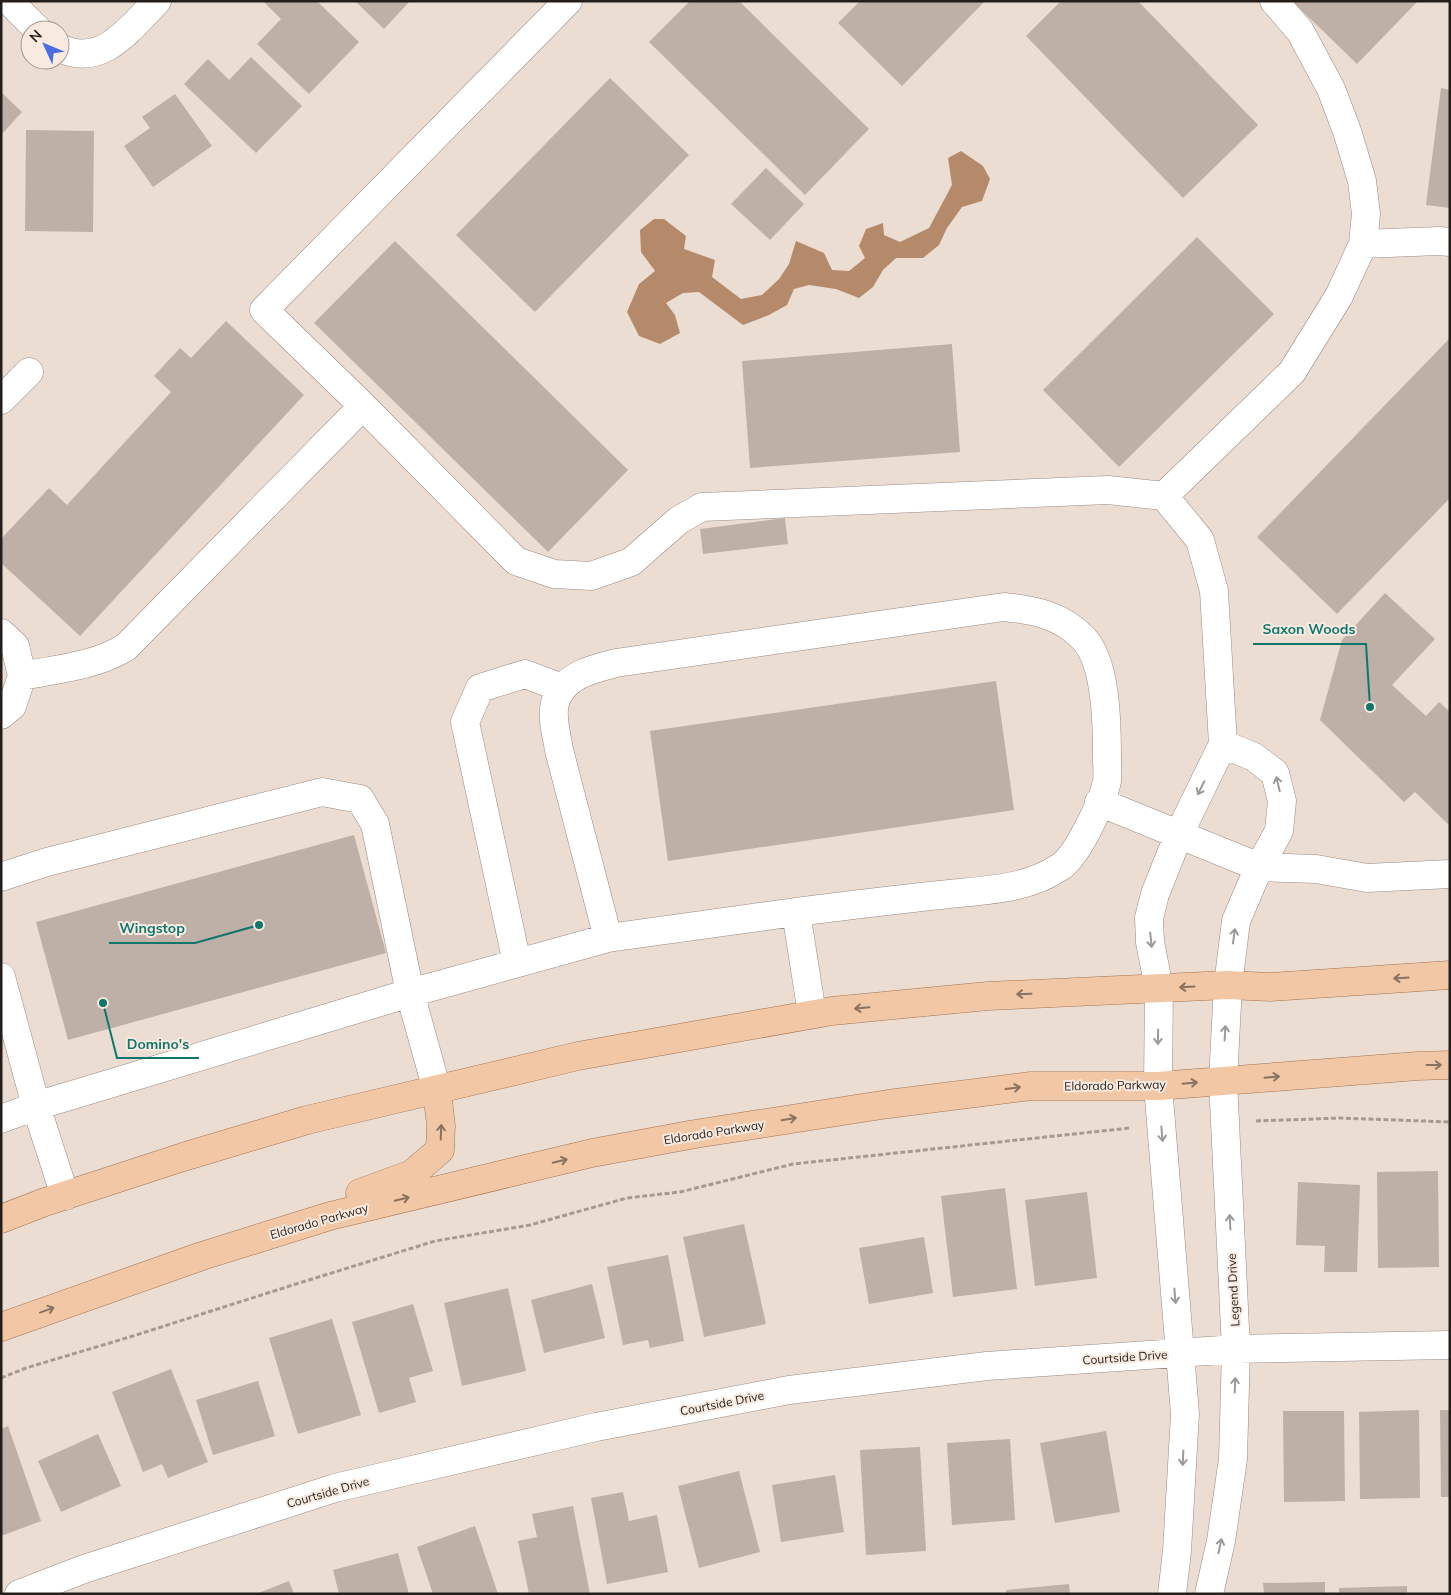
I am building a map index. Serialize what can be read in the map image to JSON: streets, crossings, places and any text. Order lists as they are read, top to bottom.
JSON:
{
  "streets": {
    "main road": ["Eldorado Parkway"],
    "street": ["Legend Drive", "Courtside Drive"]
  },
  "crossings": [
    ["Eldorado Parkway", "Legend Drive"],
    ["Legend Drive", "Courtside Drive"]
  ],
  "places": ["Saxon Woods", "Wingstop", "Domino's"],
  "north": "top left"
}
